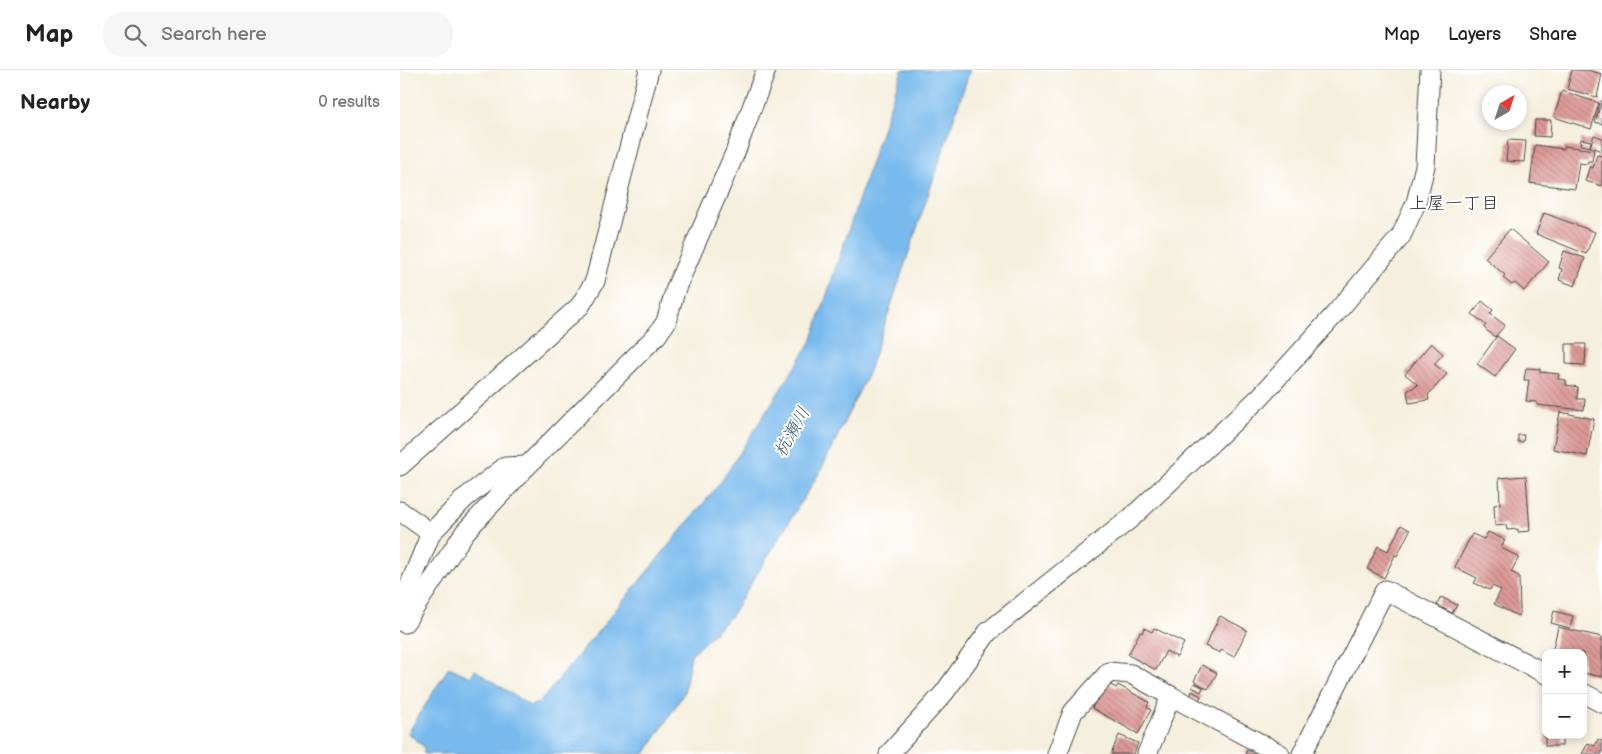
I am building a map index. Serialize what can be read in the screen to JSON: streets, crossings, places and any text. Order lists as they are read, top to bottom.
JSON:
{
  "districts": ["上屋一丁目"],
  "water": ["杭瀬川"],
  "north": "top right",
  "page": {
    "header": "Map",
    "search": "Search here",
    "nav": ["Map", "Layers", "Share"],
    "heading": ["Nearby", "0 results"],
    "map_buttons": ["+", "−"]
  }
}
